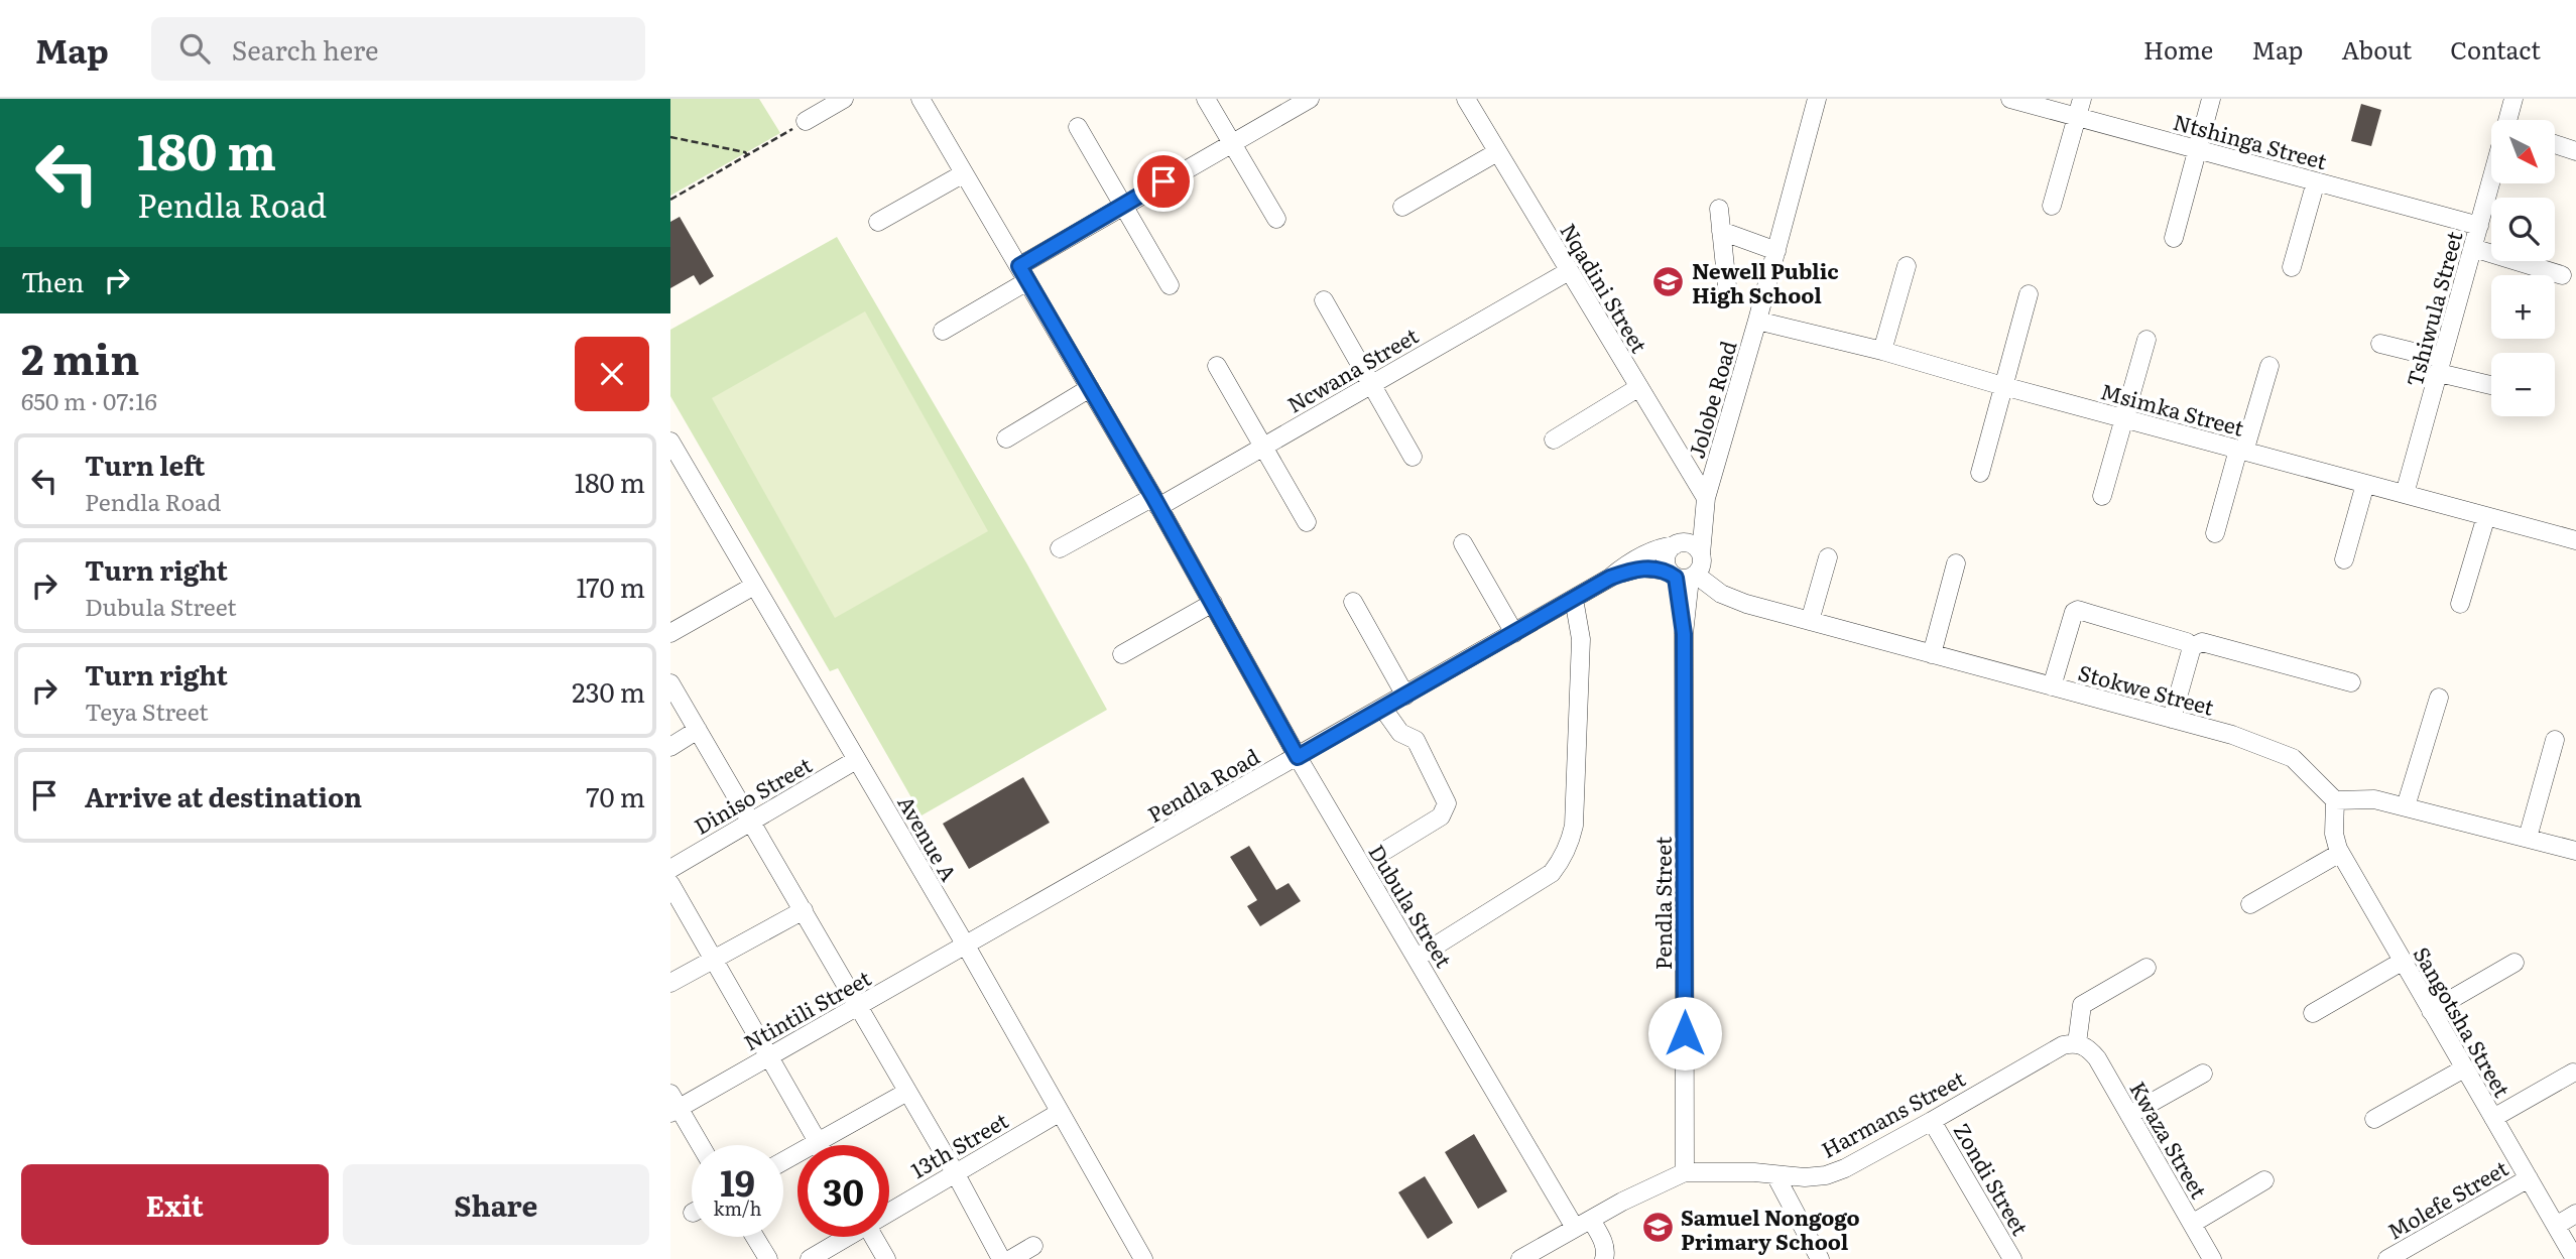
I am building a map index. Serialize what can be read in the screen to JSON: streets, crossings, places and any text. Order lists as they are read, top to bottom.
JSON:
{
  "streets": {
    "street": [
      "Ntshinga Street",
      "Nqadini Street",
      "Tshiwula Street",
      "Ncwana Street",
      "Jolobe Road",
      "Msimka Street",
      "Stokwe Street",
      "Pendla Road",
      "Diniso Street",
      "Avenue A",
      "Pendla Street",
      "Dubula Street",
      "Ntintili Street",
      "Sangotsha Street",
      "Harmans Street",
      "Kwaza Street",
      "13th Street",
      "Zondi Street",
      "Molefe Street"
    ]
  },
  "crossings": [
    ["Ntshinga Street", "Tshiwula Street"],
    ["Nqadini Street", "Ncwana Street"],
    ["Nqadini Street", "Jolobe Road"],
    ["Tshiwula Street", "Msimka Street"],
    ["Ncwana Street", "Dubula Street"],
    ["Jolobe Road", "Msimka Street"],
    ["Jolobe Road", "Stokwe Street"],
    ["Jolobe Road", "Pendla Road"],
    ["Jolobe Road", "Pendla Street"],
    ["Stokwe Street", "Pendla Road"],
    ["Stokwe Street", "Pendla Street"],
    ["Stokwe Street", "Sangotsha Street"],
    ["Pendla Road", "Avenue A"],
    ["Pendla Road", "Pendla Street"],
    ["Pendla Road", "Dubula Street"],
    ["Pendla Road", "Ntintili Street"],
    ["Diniso Street", "Avenue A"],
    ["Avenue A", "Ntintili Street"],
    ["Avenue A", "13th Street"],
    ["Pendla Street", "Harmans Street"],
    ["Dubula Street", "Harmans Street"],
    ["Sangotsha Street", "Molefe Street"],
    ["Harmans Street", "Kwaza Street"],
    ["Harmans Street", "Zondi Street"]
  ],
  "places": {
    "school or university": ["Newell Public High School", "Samuel Nongogo Primary School"]
  },
  "north": "bottom right",
  "page": {
    "header": "Map",
    "search": "Search here",
    "nav": [
      "Home",
      "Map",
      "About",
      "Contact"
    ],
    "turn": ["180 m", "Pendla Road"],
    "map_buttons": ["+", "−"],
    "then": "Then",
    "heading": ["2 min", "650 m · 07:16"],
    "list": [
      {
        "name": "Turn left",
        "note": "Pendla Road",
        "value": "180 m"
      },
      {
        "name": "Turn right",
        "note": "Dubula Street",
        "value": "170 m"
      },
      {
        "name": "Turn right",
        "note": "Teya Street",
        "value": "230 m"
      },
      {
        "name": "Arrive at destination",
        "value": "70 m"
      }
    ],
    "speed": "19 km/h",
    "limit": "30",
    "buttons": ["Exit", "Share"]
  }
}
